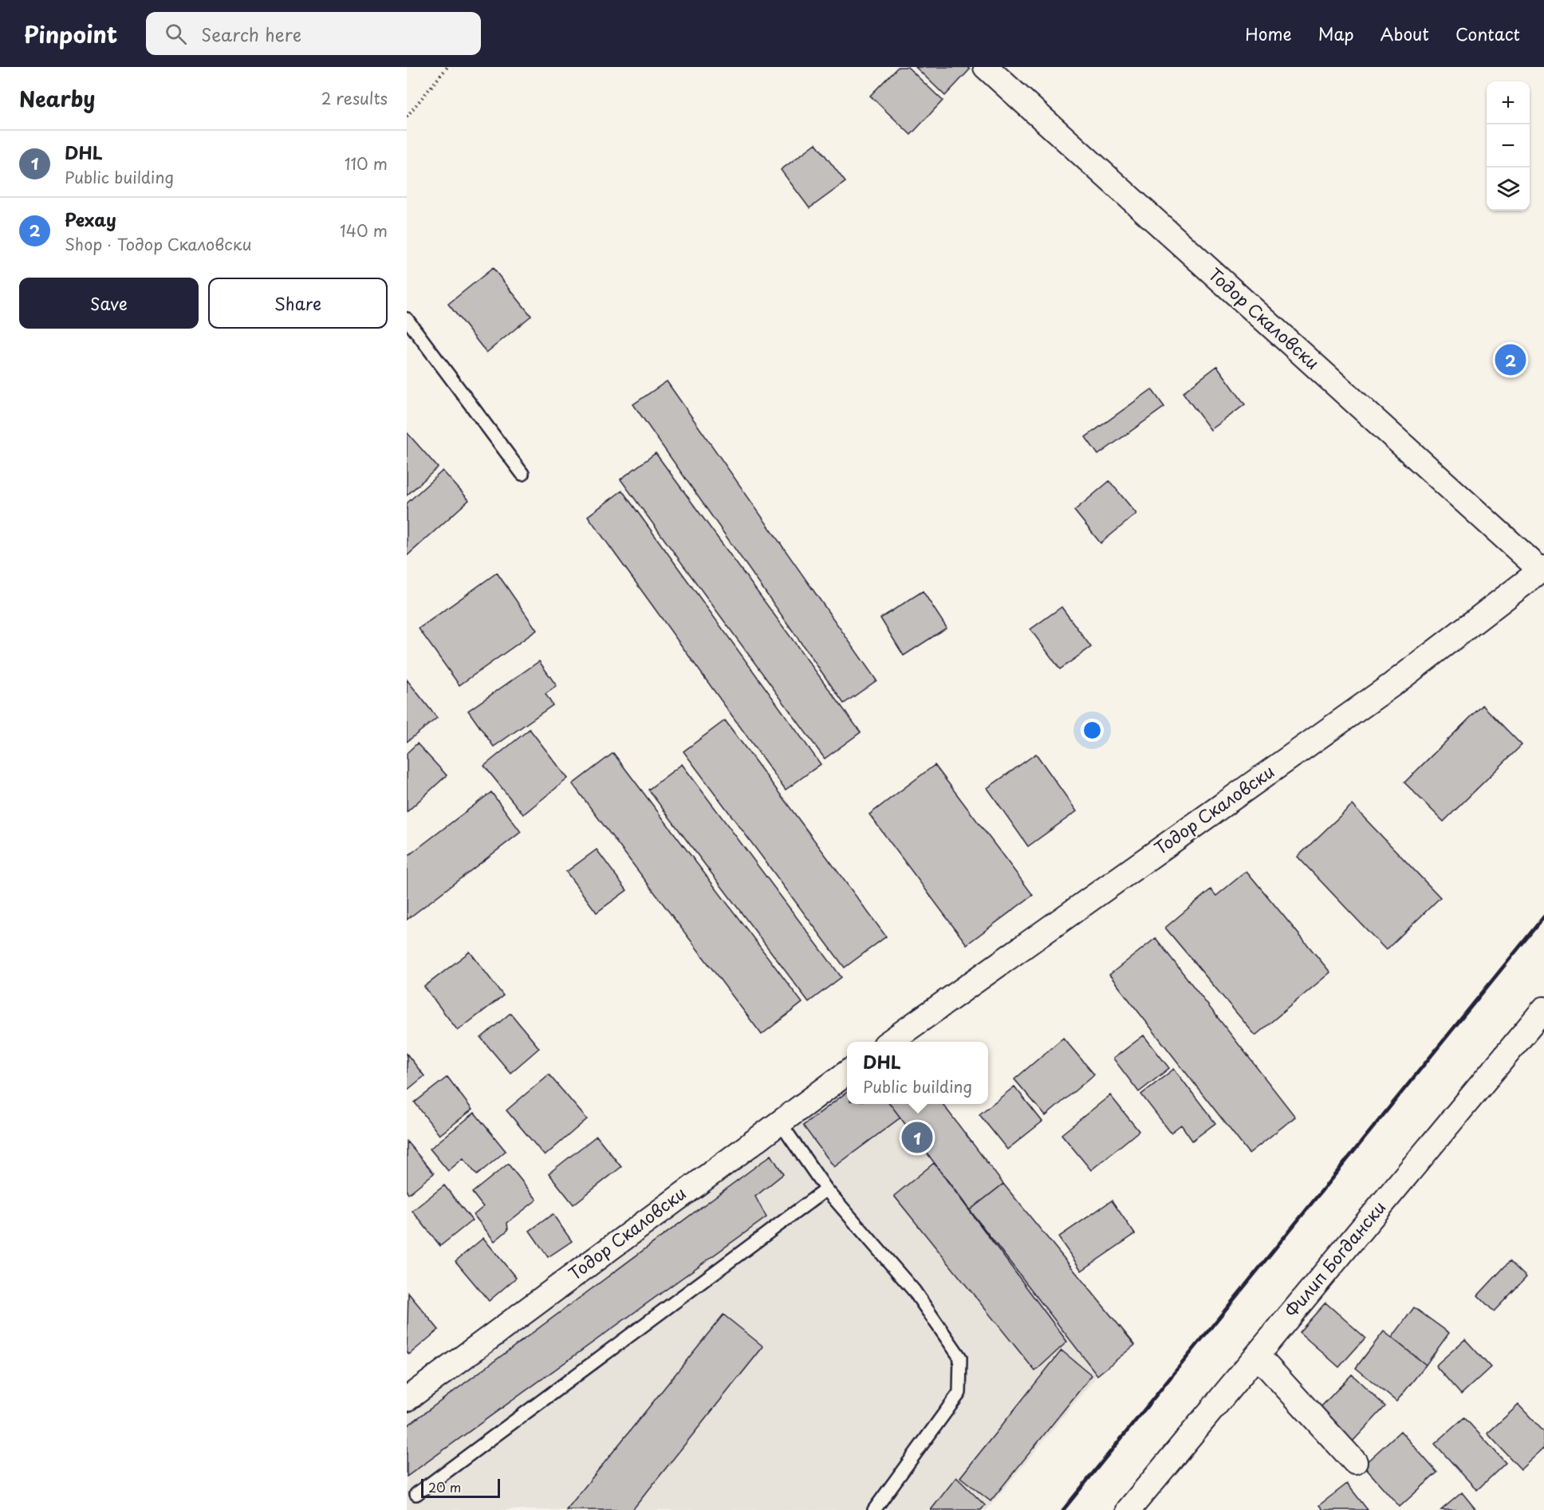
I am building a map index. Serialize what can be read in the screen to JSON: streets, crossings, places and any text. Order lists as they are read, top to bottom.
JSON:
{
  "streets": {
    "street": ["Тодор Скаловски", "Филип Богдански"]
  },
  "scale_bar": "20 m",
  "page": {
    "header": "Pinpoint",
    "search": "Search here",
    "nav": [
      "Home",
      "Map",
      "About",
      "Contact"
    ],
    "heading": ["Nearby", "2 results"],
    "map_buttons": ["+", "−"],
    "list": [
      {
        "mark": "1",
        "name": "DHL",
        "note": "Public building",
        "value": "110 m"
      },
      {
        "mark": "2",
        "name": "Рехау",
        "note": "Shop · Тодор Скаловски",
        "value": "140 m"
      }
    ],
    "buttons": ["Save", "Share"],
    "pins": ["2", "1"],
    "popup": ["DHL", "Public building"],
    "scale": "20 m"
  }
}
